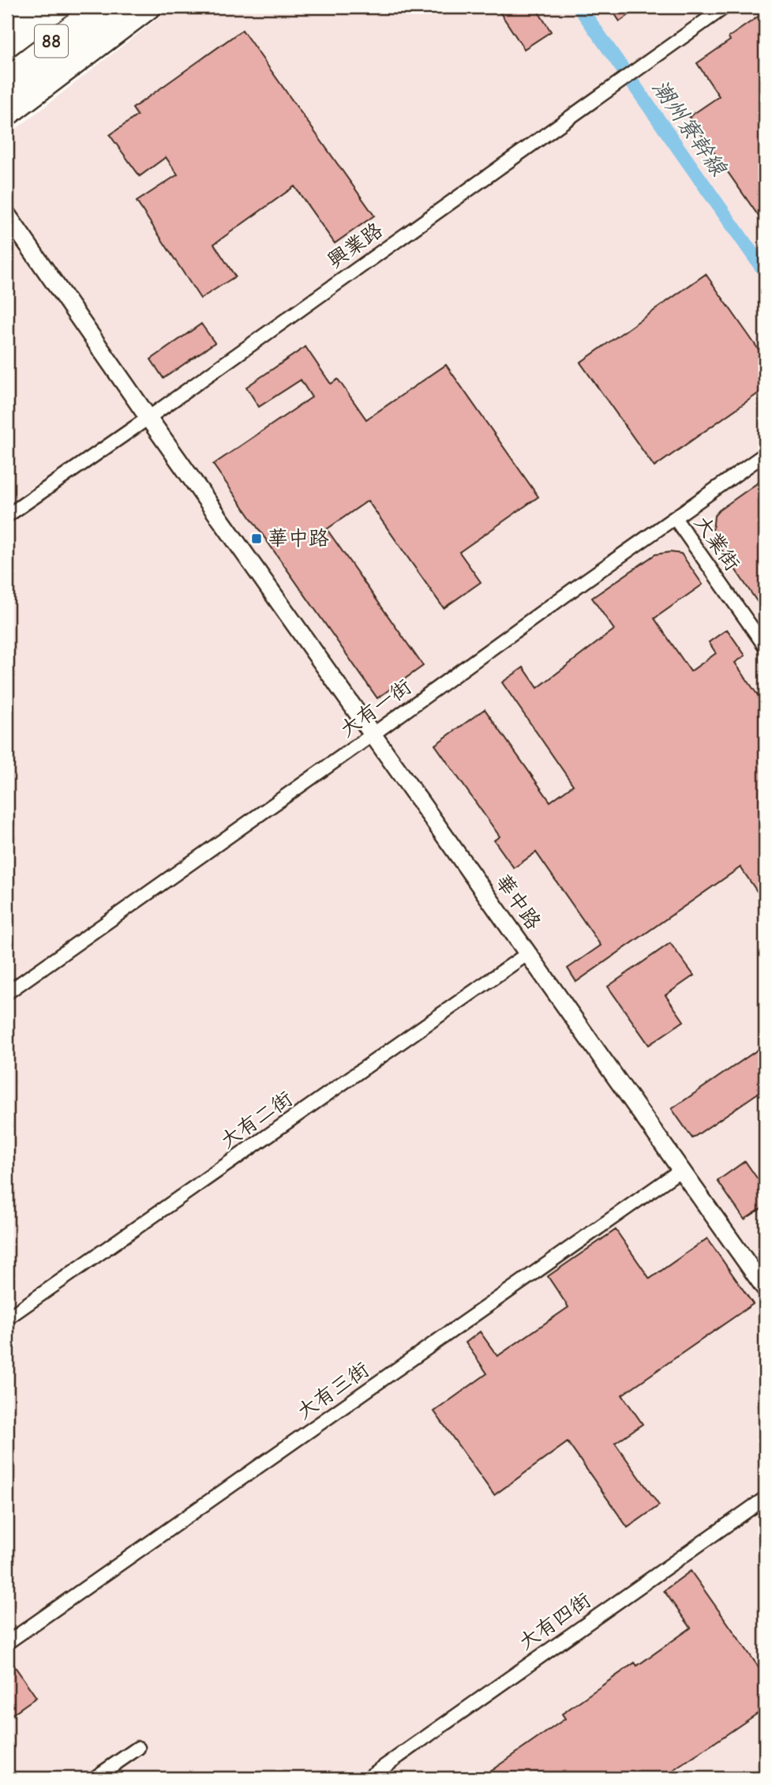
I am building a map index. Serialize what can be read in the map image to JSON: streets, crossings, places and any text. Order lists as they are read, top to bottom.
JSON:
{
  "streets": {
    "highway": ["88"],
    "street": [
      "興業路",
      "大業街",
      "大有一街",
      "華中路",
      "大有二街",
      "大有三街",
      "大有四街"
    ]
  },
  "crossings": [
    ["興業路", "華中路"],
    ["大業街", "大有一街"],
    ["大有一街", "華中路"],
    ["華中路", "大有二街"],
    ["華中路", "大有三街"]
  ],
  "water": ["潮州寮幹線"],
  "places": {
    "transit": ["華中路"]
  }
}
